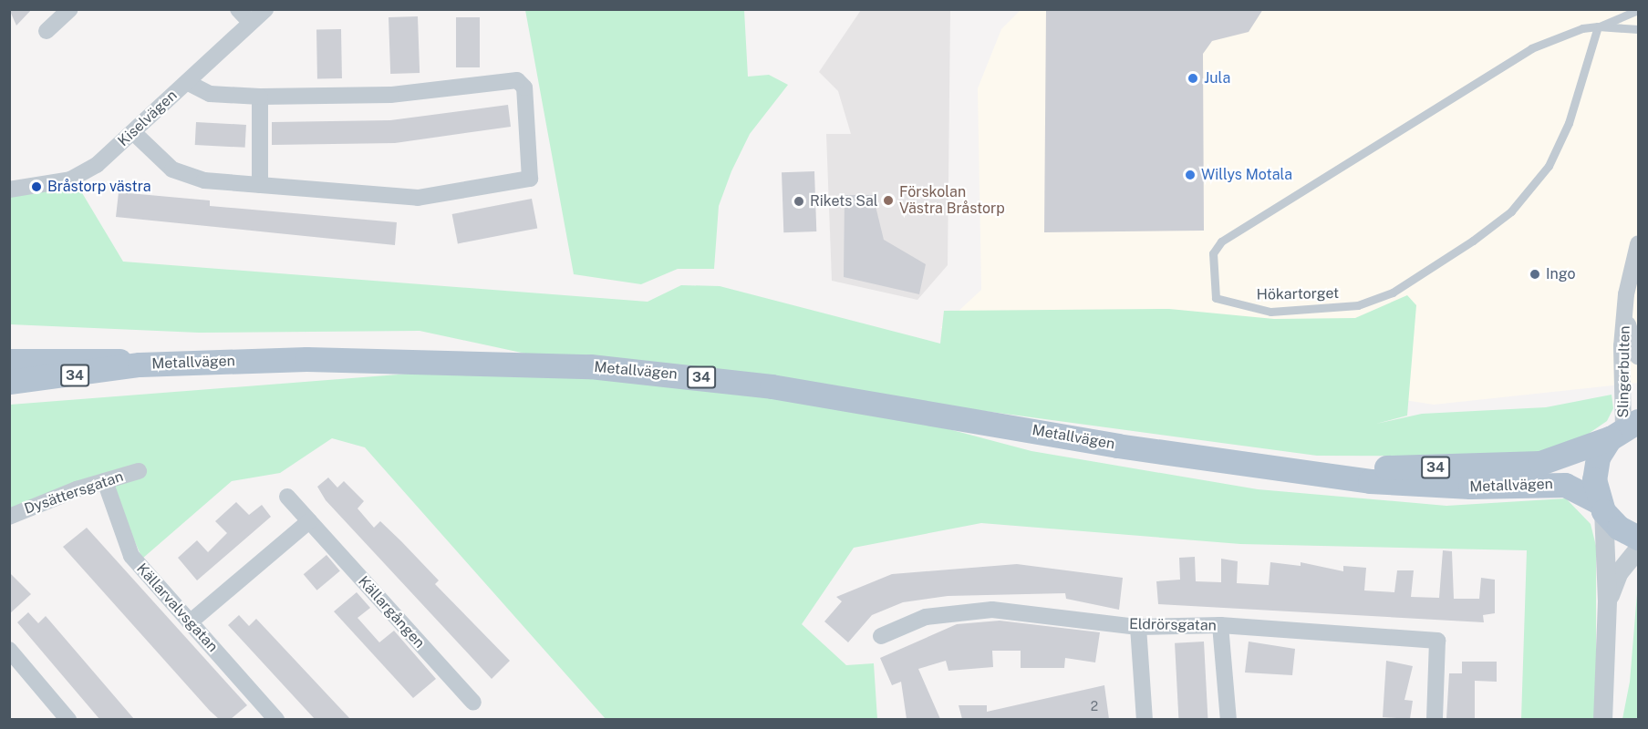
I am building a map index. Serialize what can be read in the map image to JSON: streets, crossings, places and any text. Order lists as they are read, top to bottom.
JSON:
{
  "streets": {
    "main road": ["Metallvägen", "34"],
    "street": [
      "Kiselvägen",
      "Slingerbulten",
      "Dysättersgatan",
      "Källarvalvsgatan",
      "Källargången",
      "Eldrörsgatan"
    ],
    "lane": ["Hökartorget"]
  },
  "crossings": [
    ["Metallvägen", "Slingerbulten"],
    ["Metallvägen", "34"],
    ["Dysättersgatan", "Källarvalvsgatan"]
  ],
  "places": [
    "Jula",
    "Willys Motala",
    "Bråstorp västra",
    "Förskolan Västra Bråstorp",
    "Rikets Sal",
    "Ingo"
  ],
  "house_numbers": ["2"]
}
